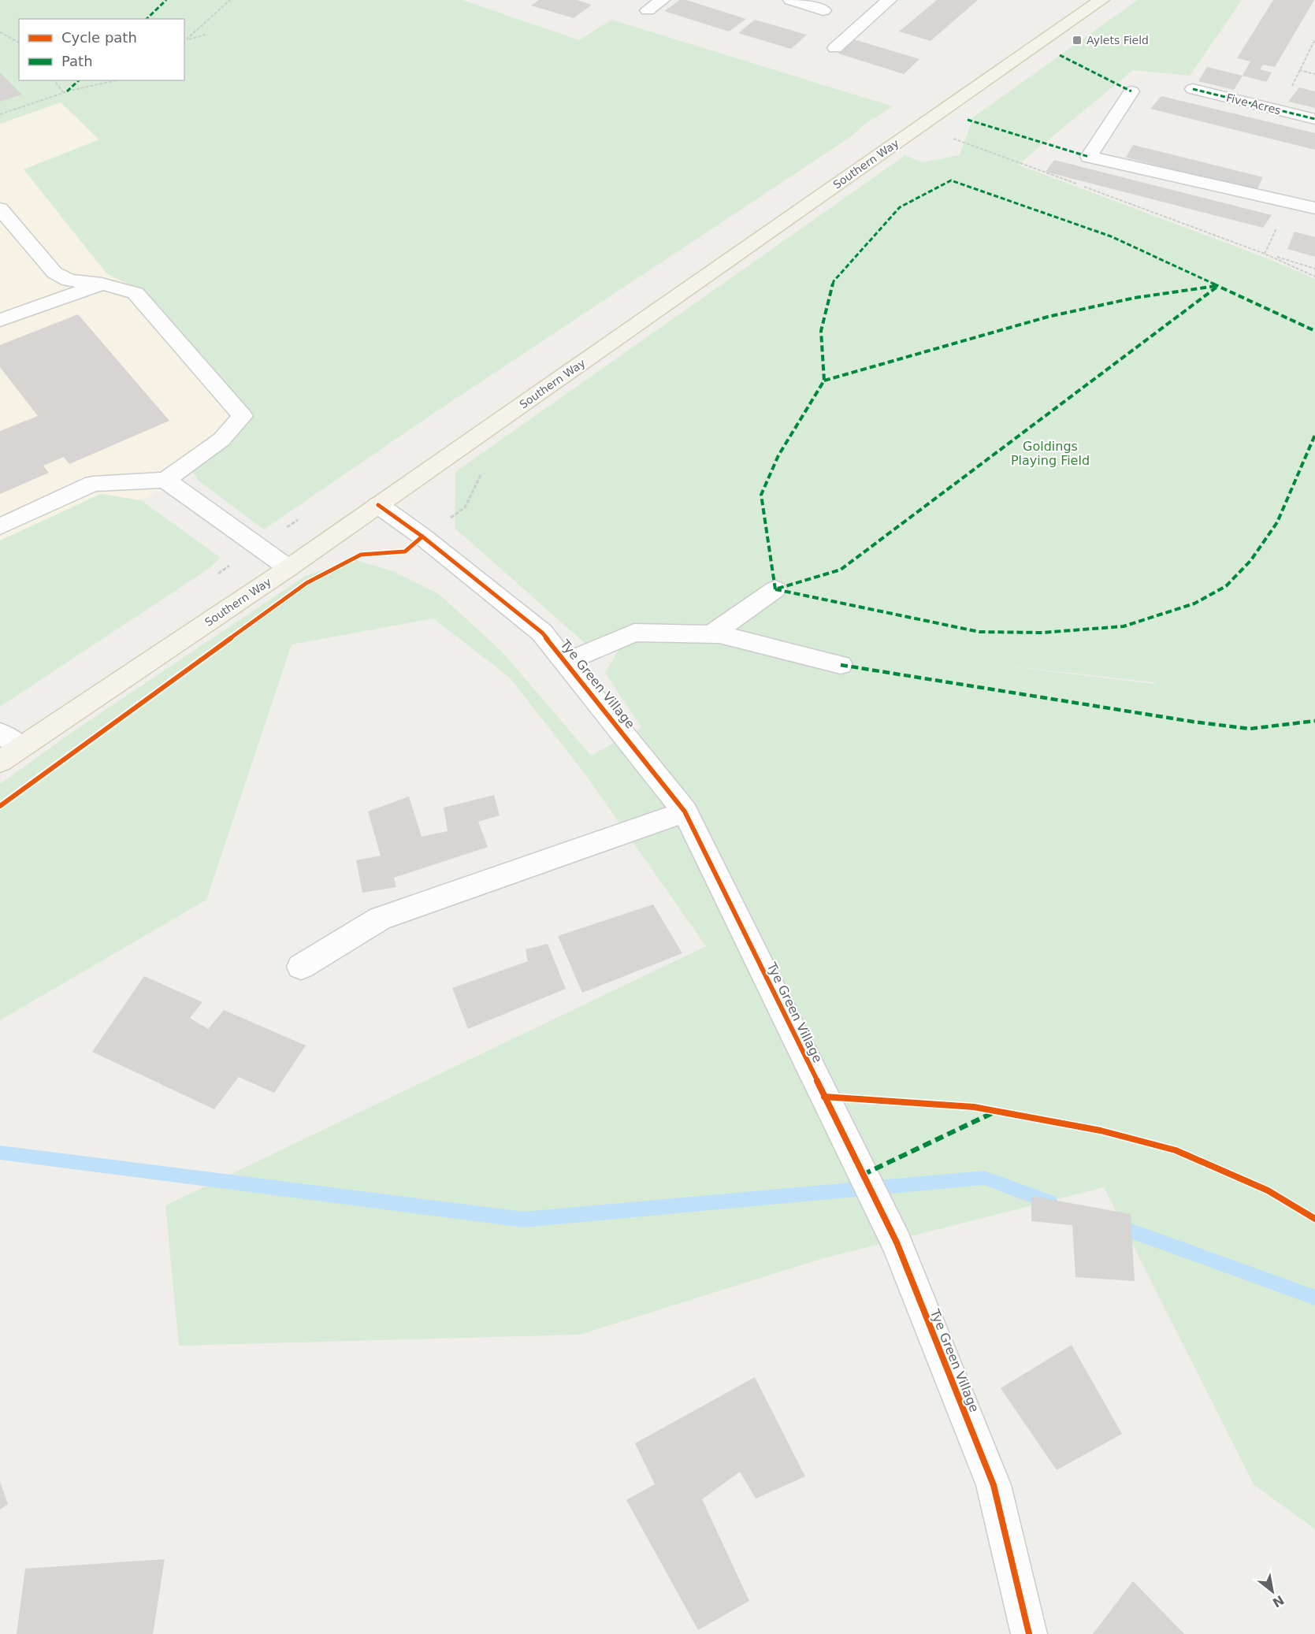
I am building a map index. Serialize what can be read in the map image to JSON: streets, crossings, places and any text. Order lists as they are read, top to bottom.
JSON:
{
  "streets": {
    "main road": ["Southern Way"],
    "street": ["Five Acres", "Tye Green Village"]
  },
  "crossings": [
    ["Southern Way", "Tye Green Village"]
  ],
  "parks": ["Goldings Playing Field"],
  "places": {
    "transit": ["Aylets Field"]
  },
  "legend": ["Cycle path", "Path"],
  "north": "bottom right"
}
